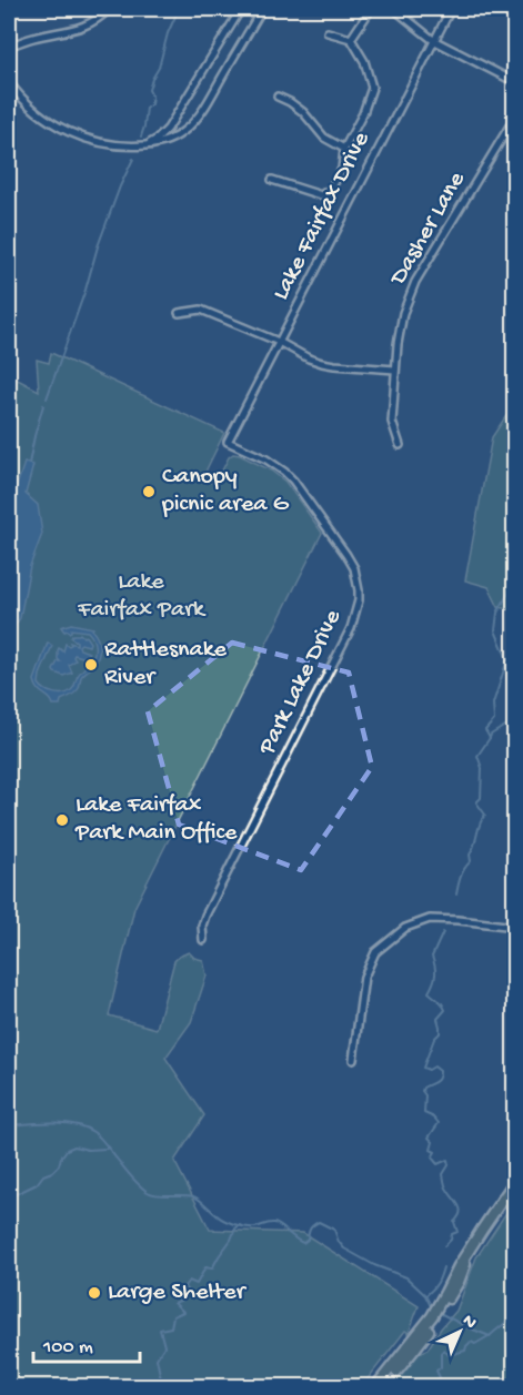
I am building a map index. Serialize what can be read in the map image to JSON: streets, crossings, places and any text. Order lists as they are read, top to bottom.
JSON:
{
  "streets": {
    "street": ["Lake Fairfax Drive", "Dasher Lane", "Park Lake Drive"]
  },
  "crossings": [
    ["Lake Fairfax Drive", "Park Lake Drive"]
  ],
  "parks": ["Lake Fairfax Park"],
  "places": [
    "Canopy picnic area G",
    "Rattlesnake River",
    "Lake Fairfax Park Main Office",
    "Large Shelter"
  ],
  "scale_bar": "100 m",
  "north": "top right"
}
